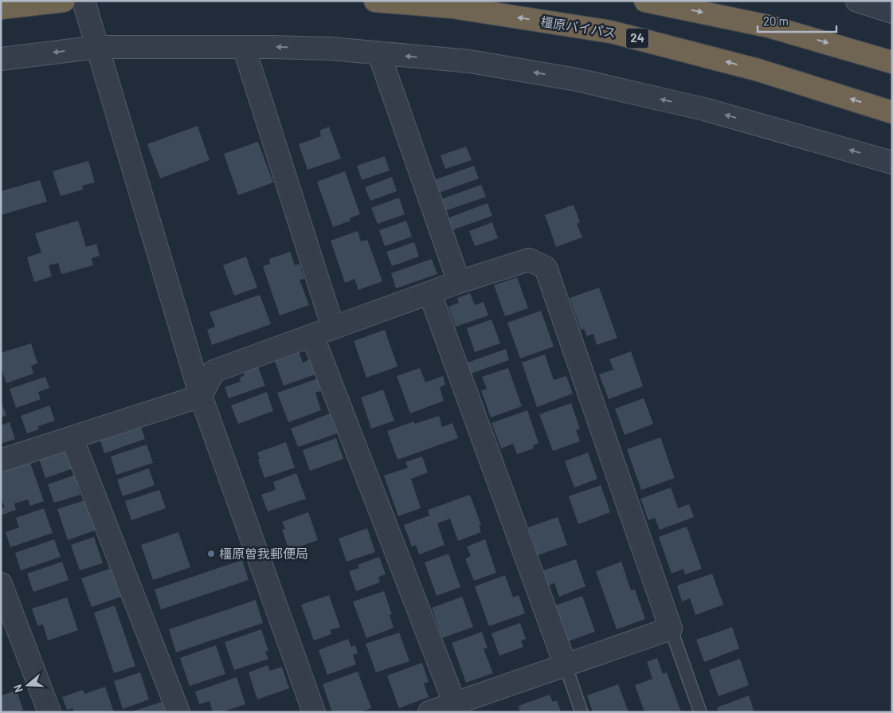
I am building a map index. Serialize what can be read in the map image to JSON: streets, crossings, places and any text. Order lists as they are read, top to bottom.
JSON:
{
  "streets": {
    "highway": ["橿原バイパス", "24"]
  },
  "places": ["橿原曽我郵便局"],
  "scale_bar": "20 m",
  "north": "left"
}
